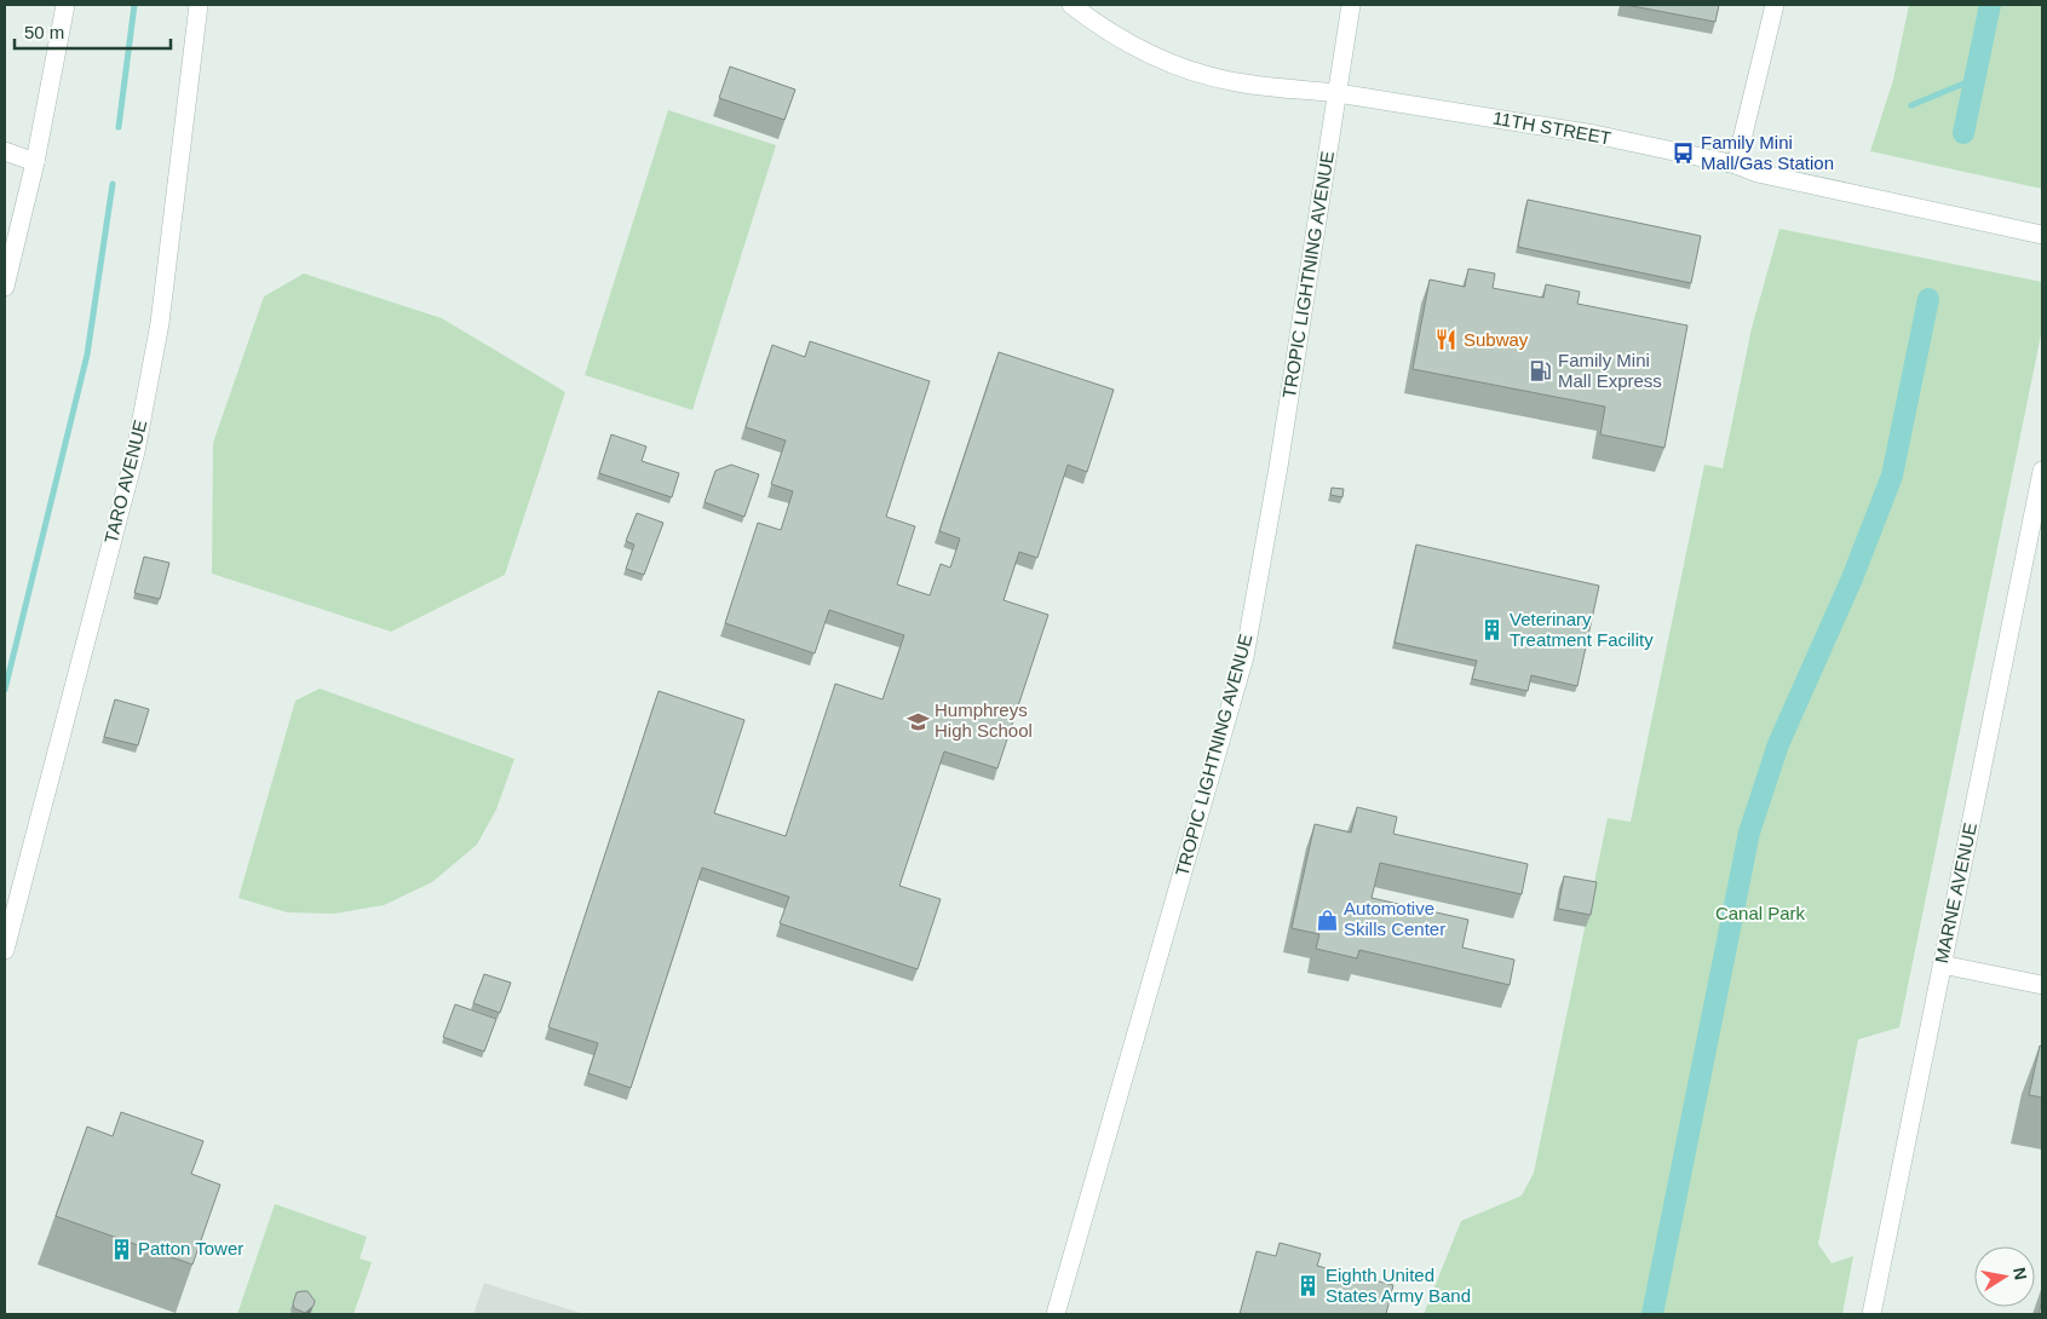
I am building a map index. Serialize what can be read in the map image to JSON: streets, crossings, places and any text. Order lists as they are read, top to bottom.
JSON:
{
  "streets": {
    "street": [
      "11TH STREET",
      "TROPIC LIGHTNING AVENUE",
      "TARO AVENUE",
      "MARNE AVENUE"
    ]
  },
  "crossings": [
    ["11TH STREET", "TROPIC LIGHTNING AVENUE"]
  ],
  "parks": ["Canal Park"],
  "places": {
    "bus stop": ["Family Mini Mall/Gas Station"],
    "restaurant": ["Subway"],
    "fuel station": ["Family Mini Mall Express"],
    "building": ["Veterinary Treatment Facility", "Patton Tower", "Eighth United States Army Band"],
    "school or university": ["Humphreys High School"],
    "shop": ["Automotive Skills Center"]
  },
  "scale_bar": "50 m",
  "north": "right"
}
